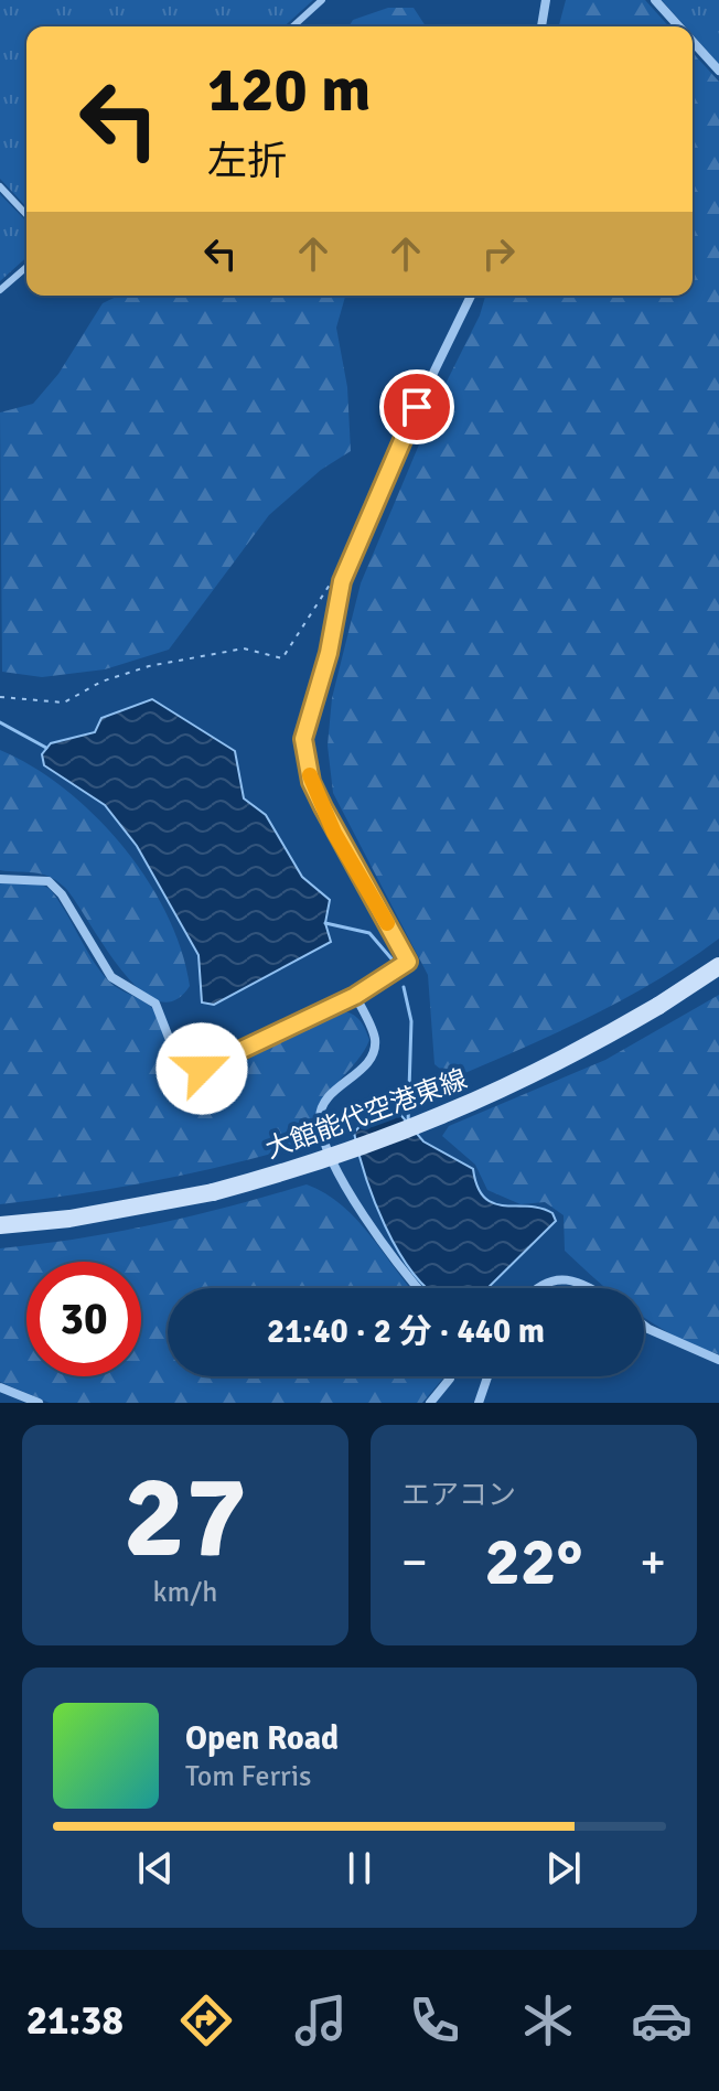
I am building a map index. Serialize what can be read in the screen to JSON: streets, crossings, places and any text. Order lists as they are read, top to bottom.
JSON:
{
  "streets": {
    "main road": ["大館能代空港東線"]
  },
  "page": {
    "turn": ["120 m", "左折"],
    "limit": "30",
    "trip": "21:40 · 2 分 · 440 m",
    "tile": [
      ["27", "km/h"],
      "エアコン"
    ],
    "heat": ["−", "22°", "+"],
    "song": ["Open Road", "Tom Ferris"],
    "tabs": "21:38"
  }
}
